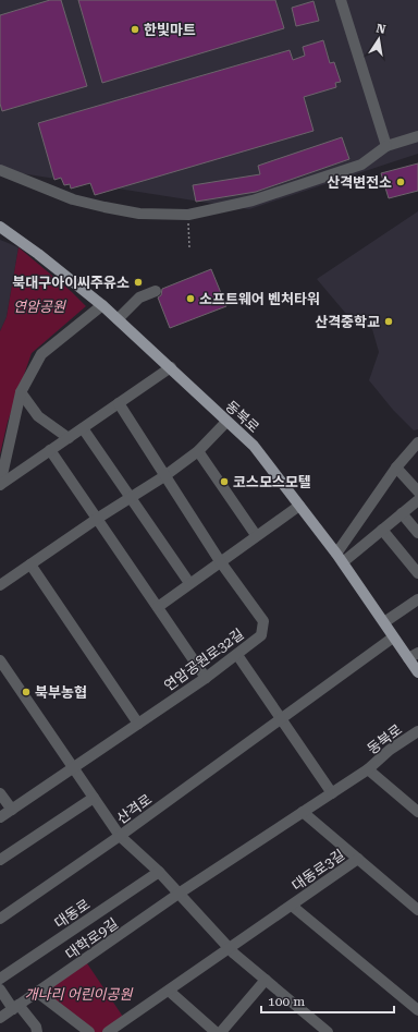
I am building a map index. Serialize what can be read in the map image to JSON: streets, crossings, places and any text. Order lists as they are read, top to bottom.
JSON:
{
  "streets": {
    "main road": ["동북로"],
    "street": [
      "연암공원로32길",
      "산격로",
      "대동로3길",
      "대동로",
      "대학로9길"
    ]
  },
  "crossings": [
    ["동북로", "산격로"],
    ["동북로", "대학로9길"]
  ],
  "parks": ["연암공원", "개나리 어린이공원"],
  "places": [
    "한빛마트",
    "산격변전소",
    "북대구아이씨주유소",
    "소프트웨어 벤처타워",
    "산격중학교",
    "코스모스모텔",
    "북부농협"
  ],
  "scale_bar": "100 m",
  "north": "top"
}
